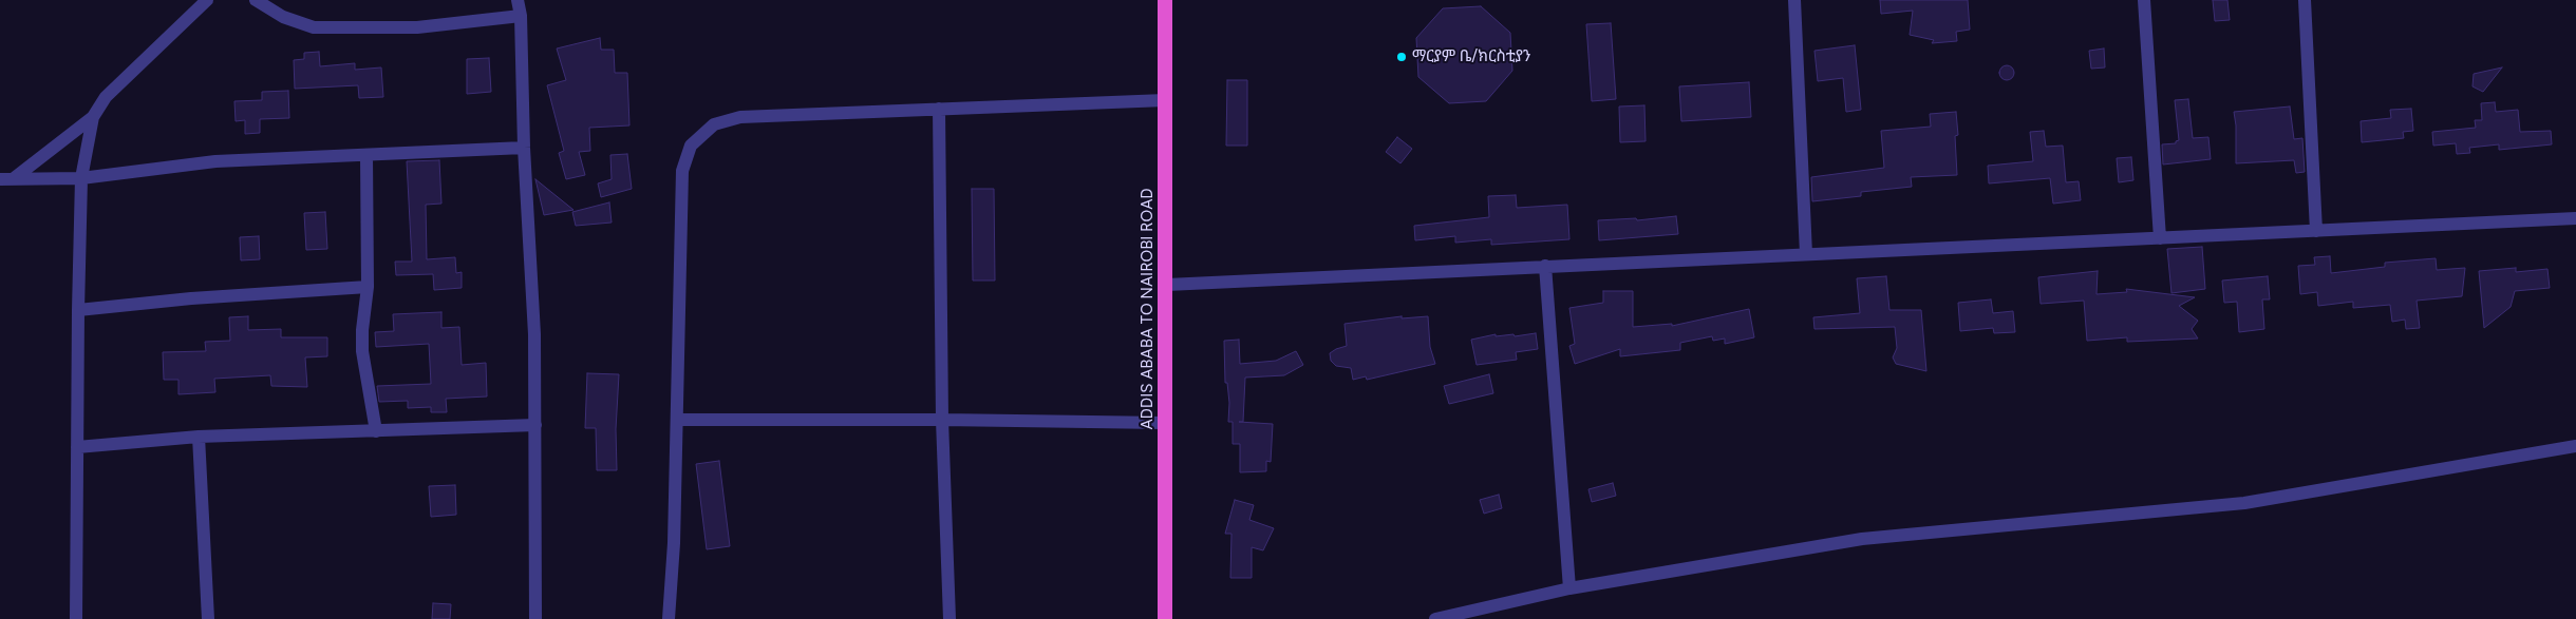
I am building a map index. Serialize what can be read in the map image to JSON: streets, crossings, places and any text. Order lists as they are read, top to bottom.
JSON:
{
  "streets": {
    "highway": ["ADDIS ABABA TO NAIROBI ROAD"]
  },
  "places": ["ማርያም ቤ/ክርስቲያን"]
}
